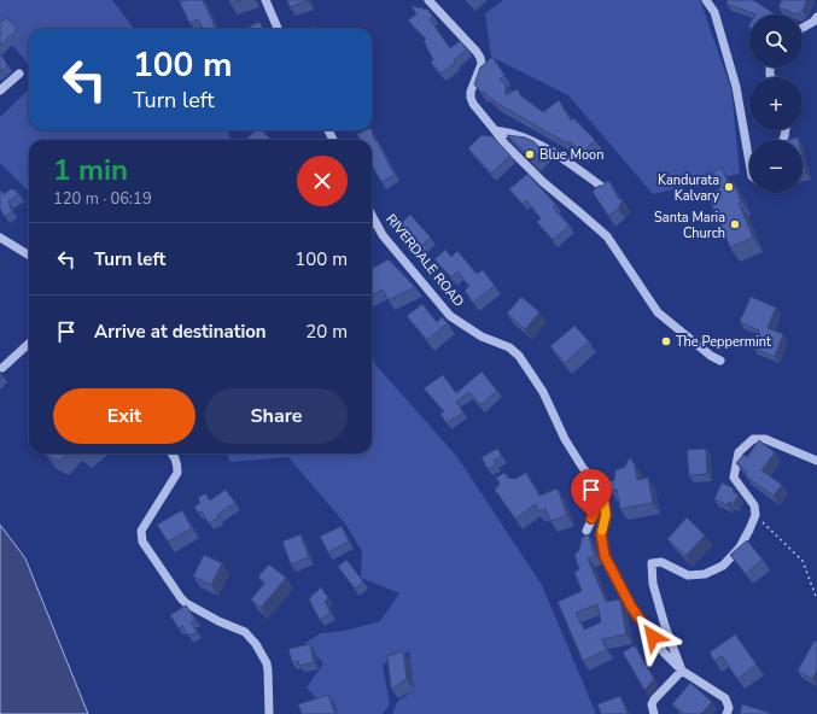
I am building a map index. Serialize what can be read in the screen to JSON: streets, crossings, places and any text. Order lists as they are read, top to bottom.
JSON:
{
  "streets": {
    "street": ["RIVERDALE ROAD"]
  },
  "places": [
    "Blue Moon",
    "Kandurata Kalvary",
    "Santa Maria Church",
    "The Peppermint"
  ],
  "page": {
    "map_buttons": ["+", "−"],
    "turn": ["100 m", "Turn left"],
    "heading": ["1 min", "120 m · 06:19"],
    "list": [
      {
        "name": "Turn left",
        "value": "100 m"
      },
      {
        "name": "Arrive at destination",
        "value": "20 m"
      }
    ],
    "buttons": ["Exit", "Share"]
  }
}
